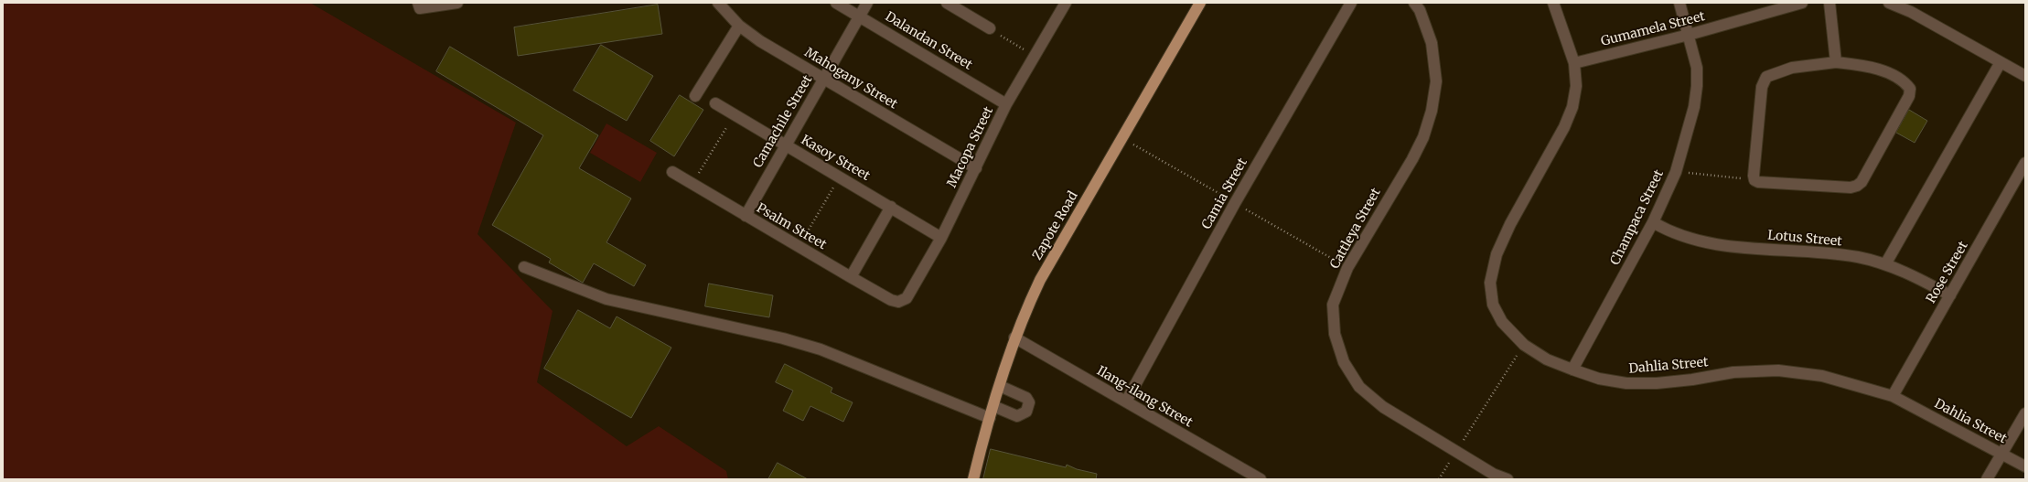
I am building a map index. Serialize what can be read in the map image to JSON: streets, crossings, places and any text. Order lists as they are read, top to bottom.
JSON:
{
  "streets": {
    "main road": ["Zapote Road"],
    "street": [
      "Gumamela Street",
      "Dalandan Street",
      "Mahogany Street",
      "Camachile Street",
      "Macopa Street",
      "Kasoy Street",
      "Camia Street",
      "Champaca Street",
      "Psalm Street",
      "Cattleya Street",
      "Lotus Street",
      "Rose Street",
      "Dahlia Street",
      "Ilang-ilang Street"
    ]
  },
  "crossings": [
    ["Gumamela Street", "Champaca Street"],
    ["Gumamela Street", "Dahlia Street"],
    ["Dalandan Street", "Camachile Street"],
    ["Dalandan Street", "Macopa Street"],
    ["Mahogany Street", "Camachile Street"],
    ["Mahogany Street", "Macopa Street"],
    ["Camachile Street", "Kasoy Street"],
    ["Camachile Street", "Psalm Street"],
    ["Macopa Street", "Kasoy Street"],
    ["Macopa Street", "Psalm Street"],
    ["Camia Street", "Ilang-ilang Street"],
    ["Champaca Street", "Lotus Street"],
    ["Champaca Street", "Dahlia Street"],
    ["Zapote Road", "Ilang-ilang Street"],
    ["Lotus Street", "Rose Street"],
    ["Rose Street", "Dahlia Street"]
  ]
}
